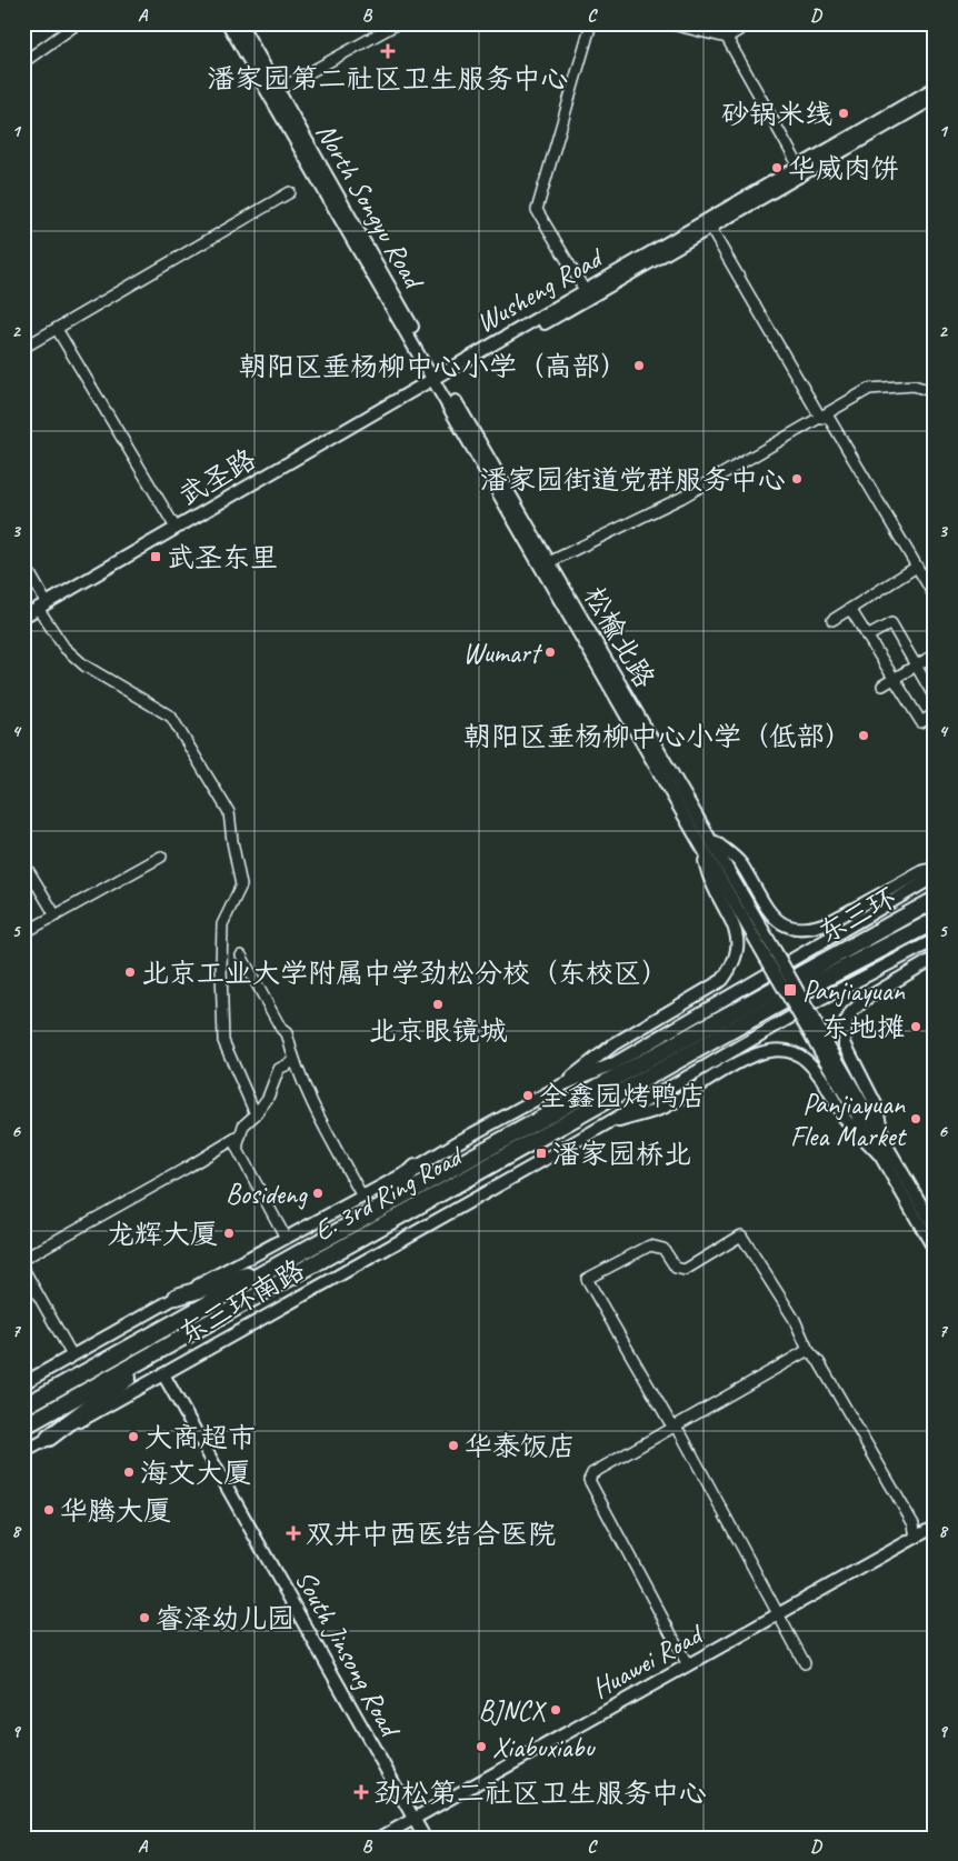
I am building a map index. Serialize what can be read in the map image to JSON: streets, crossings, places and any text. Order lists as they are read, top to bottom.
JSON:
{
  "streets": {
    "highway": ["东三环", "E. 3rd Ring Road"],
    "street": [
      "North Songyu Road",
      "Wusheng Road",
      "武圣路",
      "松榆北路",
      "东三环南路",
      "South Jinsong Road",
      "Huawei Road"
    ]
  },
  "crossings": [
    ["North Songyu Road", "Wusheng Road"],
    ["North Songyu Road", "武圣路"],
    ["North Songyu Road", "松榆北路"],
    ["Wusheng Road", "武圣路"],
    ["Wusheng Road", "松榆北路"],
    ["武圣路", "松榆北路"],
    ["东三环南路", "South Jinsong Road"],
    ["South Jinsong Road", "Huawei Road"]
  ],
  "places": {
    "health": ["潘家园第二社区卫生服务中心", "双井中西医结合医院", "劲松第二社区卫生服务中心"],
    "other": [
      "砂锅米线",
      "华威肉饼",
      "朝阳区垂杨柳中心小学（高部）",
      "潘家园街道党群服务中心",
      "Wumart",
      "朝阳区垂杨柳中心小学（低部）",
      "北京工业大学附属中学劲松分校（东校区）",
      "北京眼镜城",
      "东地摊",
      "全鑫园烤鸭店",
      "Panjiayuan Flea Market",
      "Bosideng",
      "龙辉大厦",
      "大商超市",
      "华泰饭店",
      "海文大厦",
      "华腾大厦",
      "睿泽幼儿园",
      "BJNCX",
      "Xiabuxiabu"
    ],
    "transit": ["武圣东里", "Panjiayuan", "潘家园桥北"]
  },
  "grid": {
    "columns": [
      "A",
      "B",
      "C",
      "D"
    ],
    "rows": [
      "1",
      "2",
      "3",
      "4",
      "5",
      "6",
      "7",
      "8",
      "9"
    ]
  }
}
